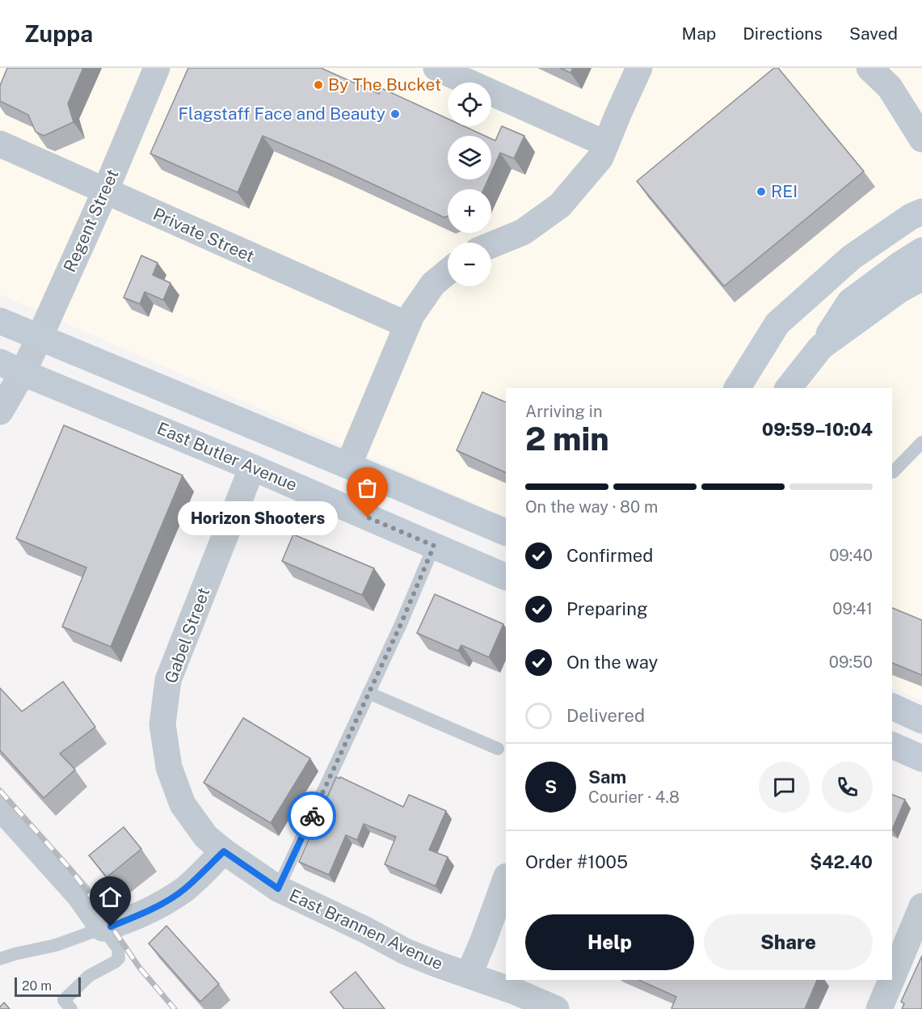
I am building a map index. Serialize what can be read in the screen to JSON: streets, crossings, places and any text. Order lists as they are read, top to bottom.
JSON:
{
  "streets": {
    "main road": ["East Butler Avenue"],
    "street": [
      "Regent Street",
      "Private Street",
      "Gabel Street",
      "East Brannen Avenue"
    ]
  },
  "crossings": [
    ["Regent Street", "Private Street"],
    ["Regent Street", "East Butler Avenue"],
    ["East Butler Avenue", "Gabel Street"],
    ["Gabel Street", "East Brannen Avenue"]
  ],
  "places": [
    "By The Bucket",
    "Flagstaff Face and Beauty",
    "REI",
    "Horizon Shooters"
  ],
  "scale_bar": "20 m",
  "page": {
    "header": "Zuppa",
    "nav": ["Map", "Directions", "Saved"],
    "map_buttons": ["+", "−"],
    "heading": ["2 min", "Arriving in", "09:59–10:04"],
    "panel": [
      "Sam",
      "Courier · 4.8",
      "Order #1005",
      "$42.40"
    ],
    "bar": "On the way · 80 m",
    "bubble": "Horizon Shooters",
    "list": [
      ["Confirmed", "09:40"],
      ["Preparing", "09:41"],
      ["On the way", "09:50"],
      "Delivered"
    ],
    "round": "S",
    "buttons": ["Help", "Share"],
    "scale": "20 m"
  }
}
